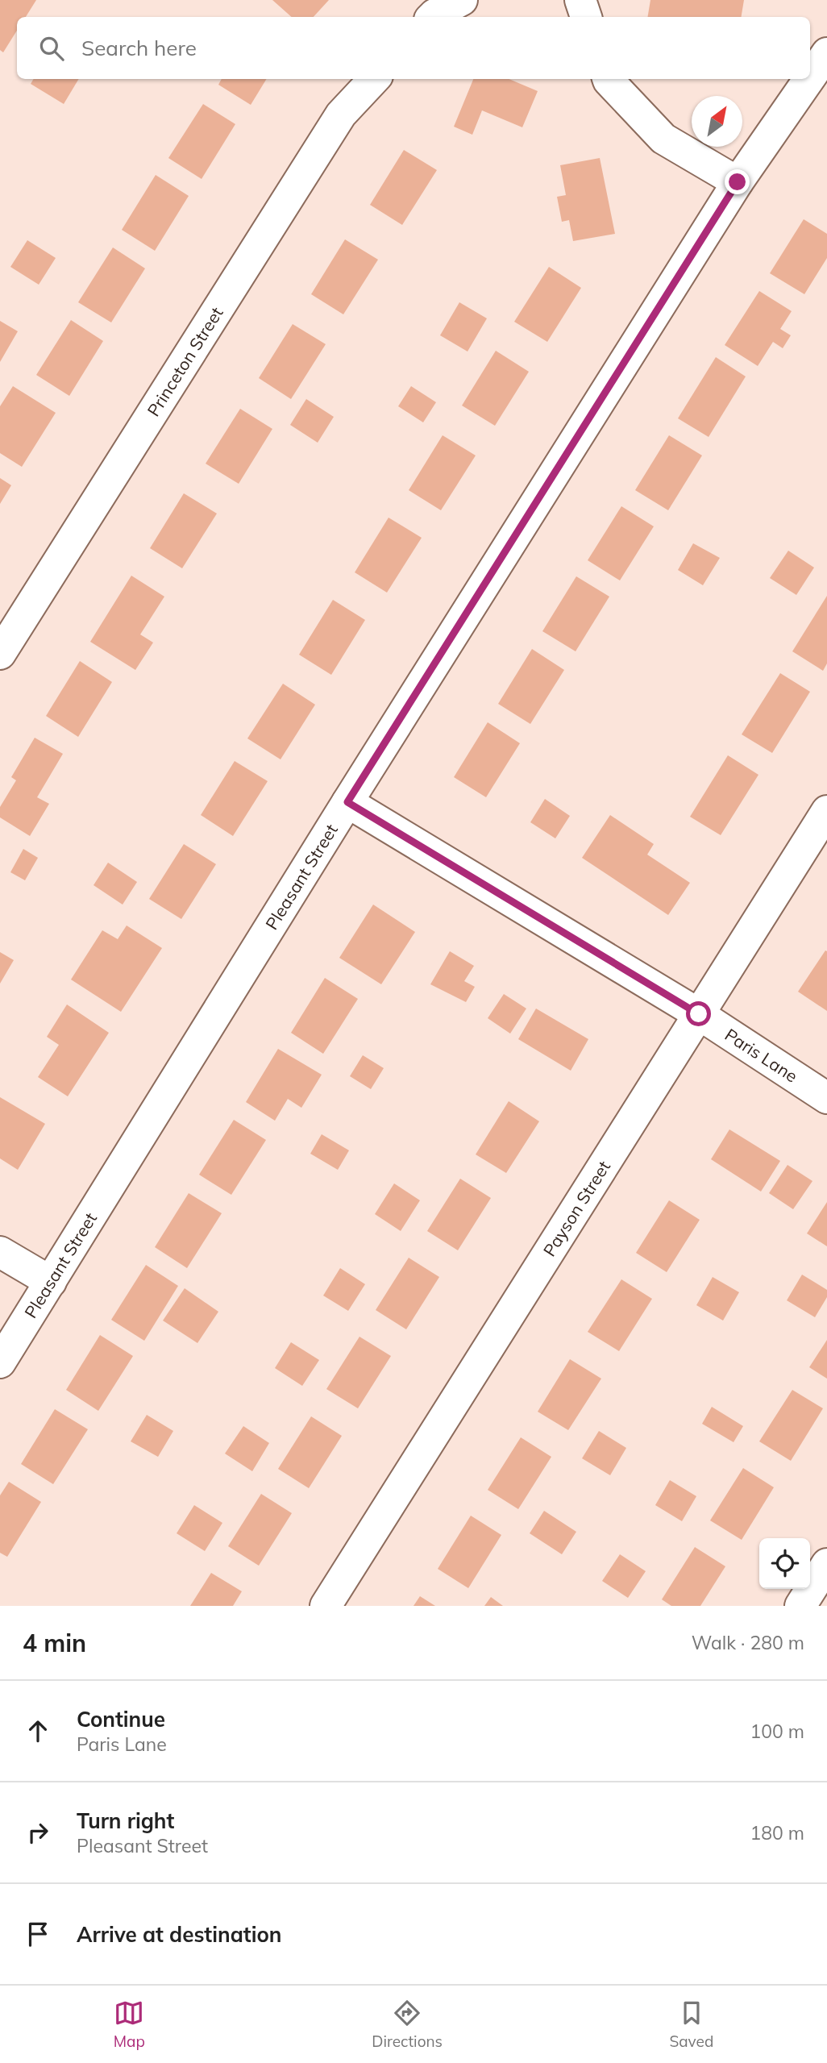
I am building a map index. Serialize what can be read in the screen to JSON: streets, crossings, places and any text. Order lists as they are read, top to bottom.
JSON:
{
  "streets": {
    "street": [
      "Princeton Street",
      "Pleasant Street",
      "Paris Lane",
      "Payson Street"
    ]
  },
  "crossings": [
    ["Pleasant Street", "Paris Lane"],
    ["Paris Lane", "Payson Street"]
  ],
  "north": "top right",
  "page": {
    "search": "Search here",
    "heading": ["4 min", "Walk · 280 m"],
    "list": [
      ["Continue", "Paris Lane", "100 m"],
      ["Turn right", "Pleasant Street", "180 m"],
      "Arrive at destination"
    ],
    "nav": ["Map", "Directions", "Saved"]
  }
}
